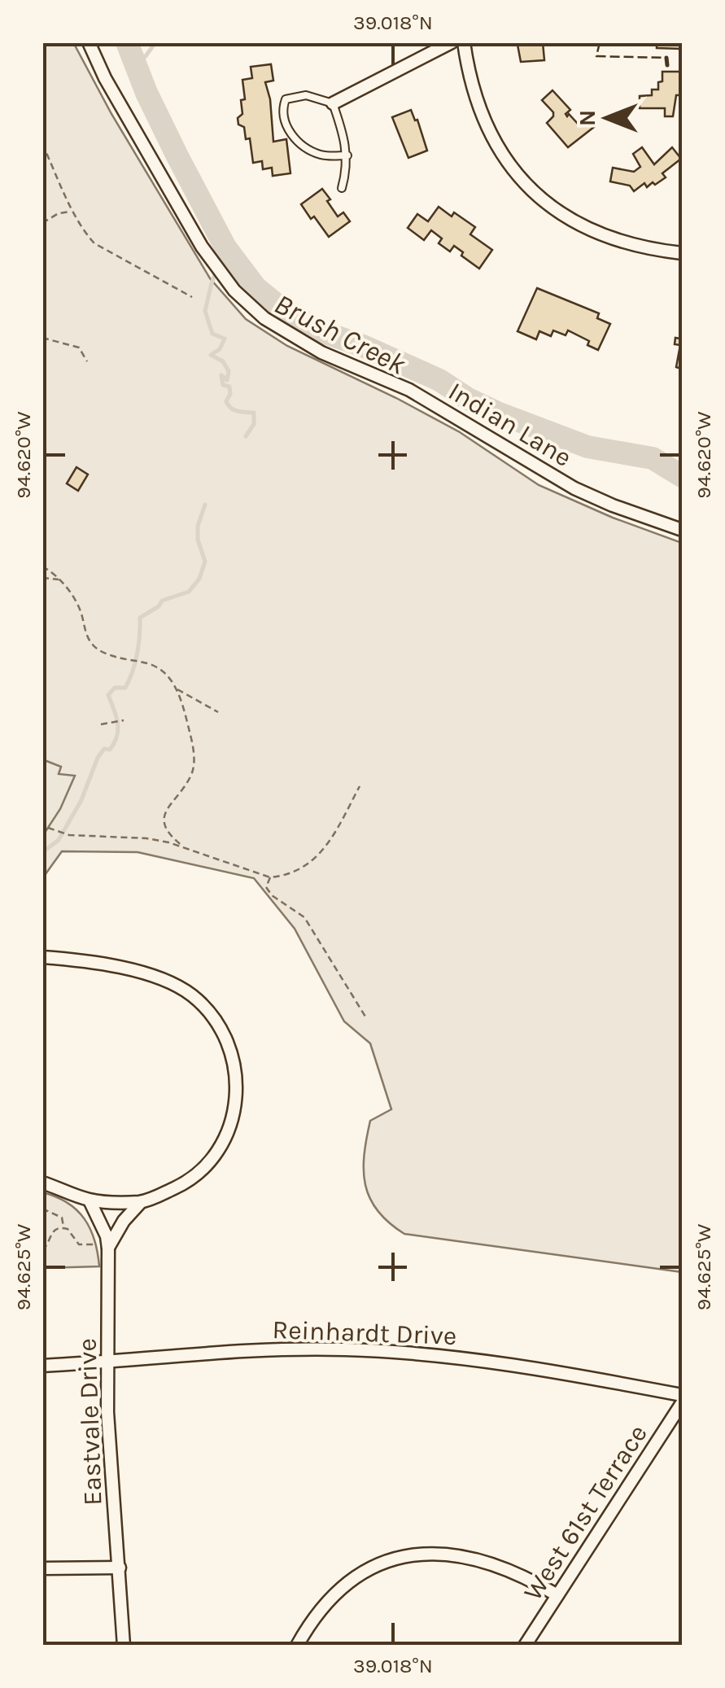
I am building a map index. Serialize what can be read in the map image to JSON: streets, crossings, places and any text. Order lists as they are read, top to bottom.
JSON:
{
  "streets": {
    "street": [
      "Indian Lane",
      "Reinhardt Drive",
      "Eastvale Drive",
      "West 61st Terrace"
    ]
  },
  "crossings": [
    ["Reinhardt Drive", "Eastvale Drive"]
  ],
  "water": ["Brush Creek"],
  "north": "left",
  "coordinates": ["39.018°N", "94.620°W", "94.625°W"]
}
